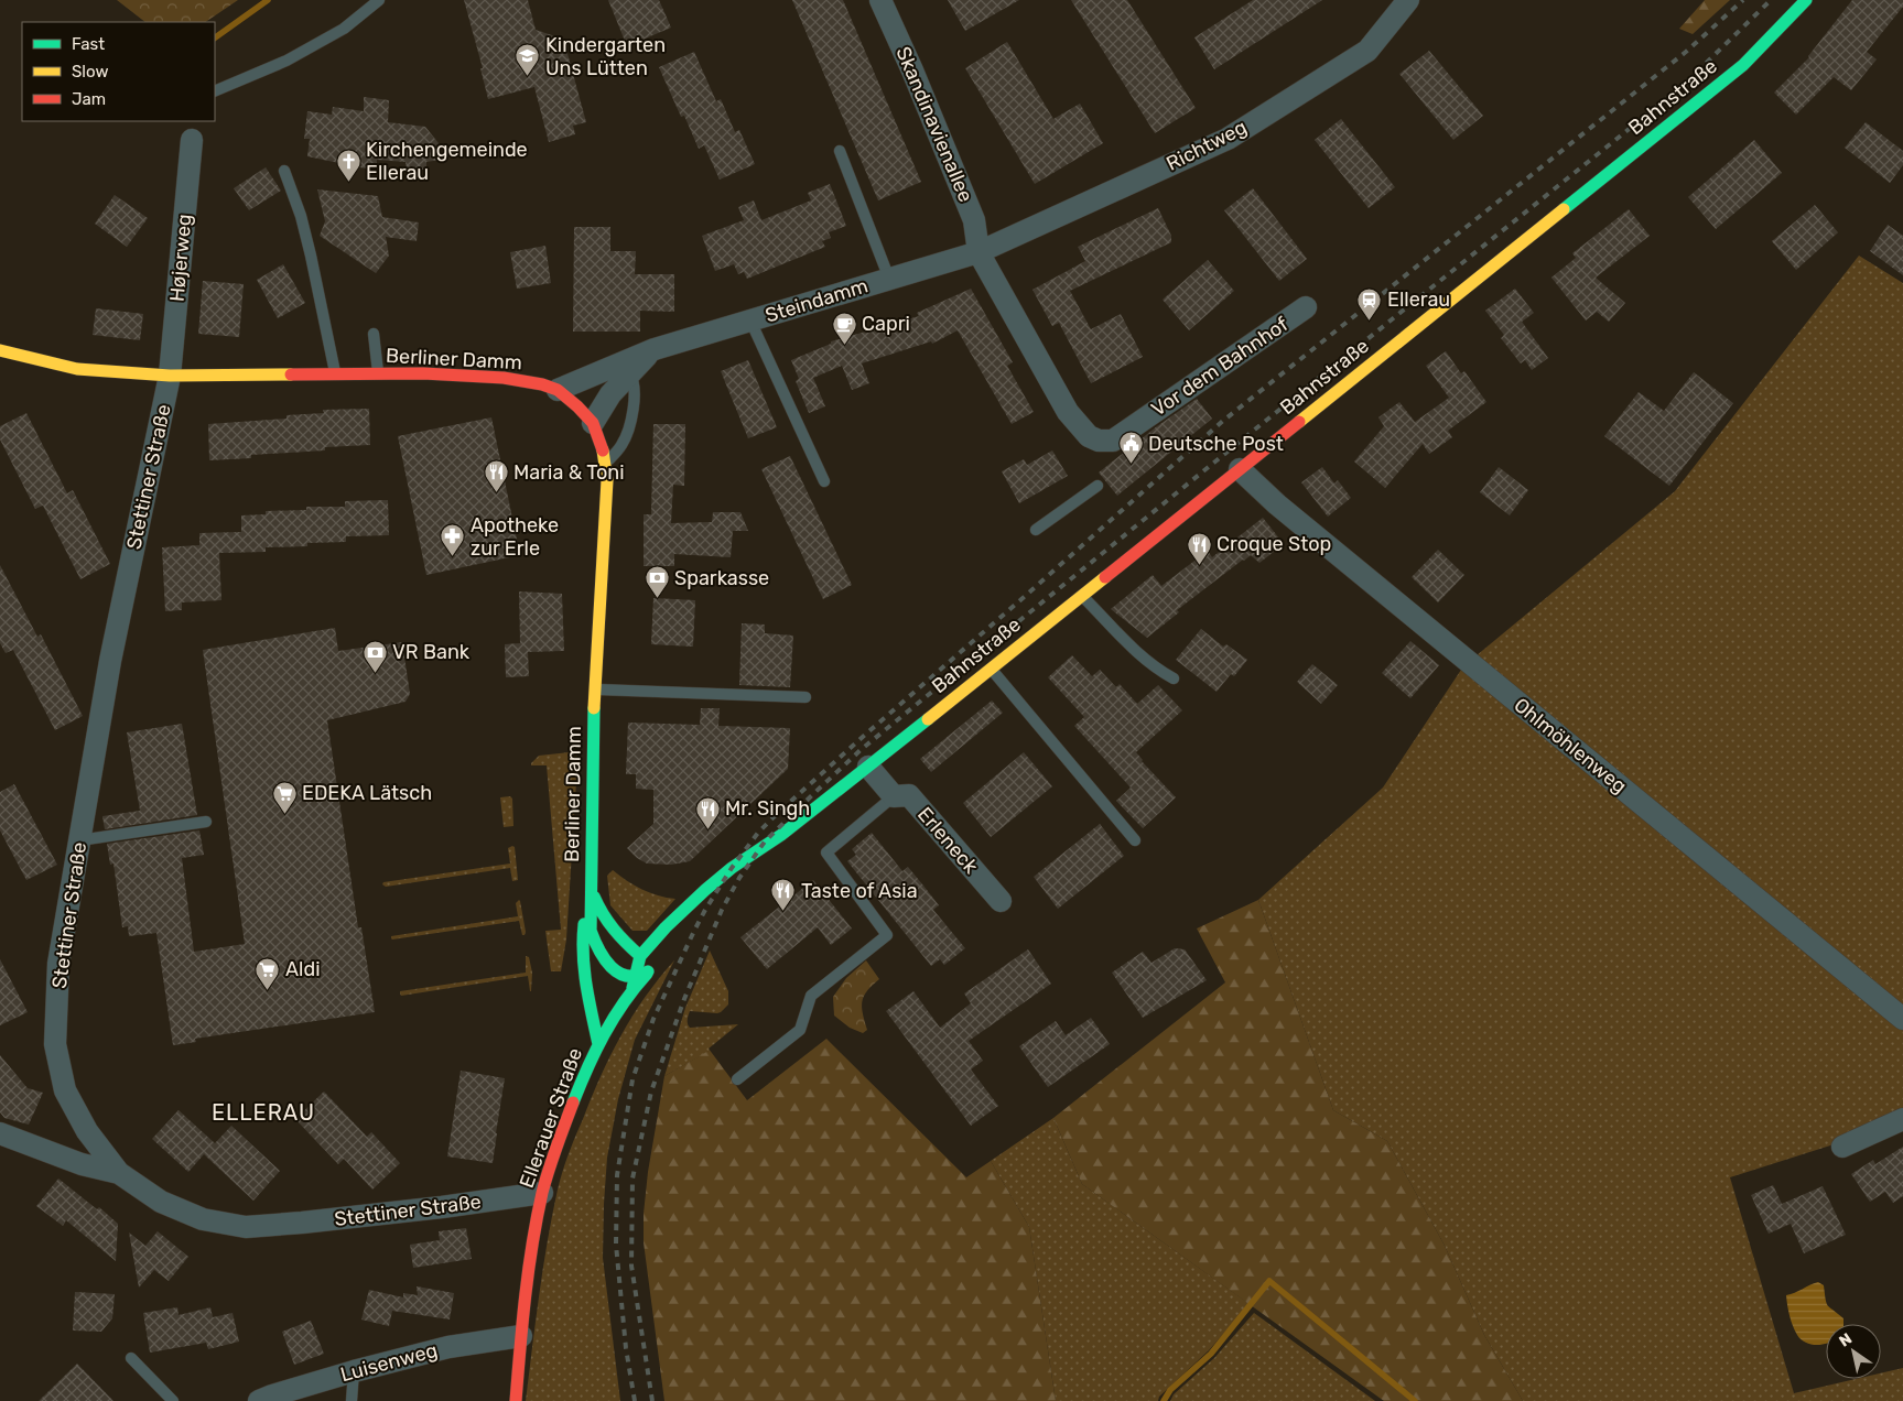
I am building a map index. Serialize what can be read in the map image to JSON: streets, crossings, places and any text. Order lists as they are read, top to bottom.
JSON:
{
  "streets": {
    "main road": ["Bahnstraße", "Berliner Damm", "Ellerauer Straße"],
    "street": [
      "Skandinavienallee",
      "Richtweg",
      "Højerweg",
      "Steindamm",
      "Vor dem Bahnhof",
      "Stettiner Straße",
      "Ohlmöhlenweg",
      "Erleneck",
      "Luisenweg"
    ]
  },
  "crossings": [
    ["Bahnstraße", "Berliner Damm"],
    ["Bahnstraße", "Ohlmöhlenweg"],
    ["Bahnstraße", "Erleneck"],
    ["Bahnstraße", "Ellerauer Straße"],
    ["Skandinavienallee", "Richtweg"],
    ["Skandinavienallee", "Steindamm"],
    ["Skandinavienallee", "Vor dem Bahnhof"],
    ["Richtweg", "Steindamm"],
    ["Richtweg", "Vor dem Bahnhof"],
    ["Højerweg", "Berliner Damm"],
    ["Højerweg", "Stettiner Straße"],
    ["Steindamm", "Berliner Damm"],
    ["Steindamm", "Vor dem Bahnhof"],
    ["Berliner Damm", "Stettiner Straße"],
    ["Berliner Damm", "Ellerauer Straße"],
    ["Stettiner Straße", "Ellerauer Straße"],
    ["Ellerauer Straße", "Luisenweg"]
  ],
  "districts": ["ELLERAU"],
  "places": {
    "school or university": ["Kindergarten Uns Lütten"],
    "church": ["Kirchengemeinde Ellerau"],
    "station": ["Ellerau"],
    "cafe": ["Capri"],
    "public building": ["Deutsche Post"],
    "restaurant": [
      "Maria & Toni",
      "Croque Stop",
      "Mr. Singh",
      "Taste of Asia"
    ],
    "pharmacy": ["Apotheke zur Erle"],
    "bank": ["Sparkasse", "VR Bank"],
    "supermarket": ["EDEKA Lätsch", "Aldi"]
  },
  "legend": ["Fast", "Slow", "Jam"],
  "north": "top left"
}
